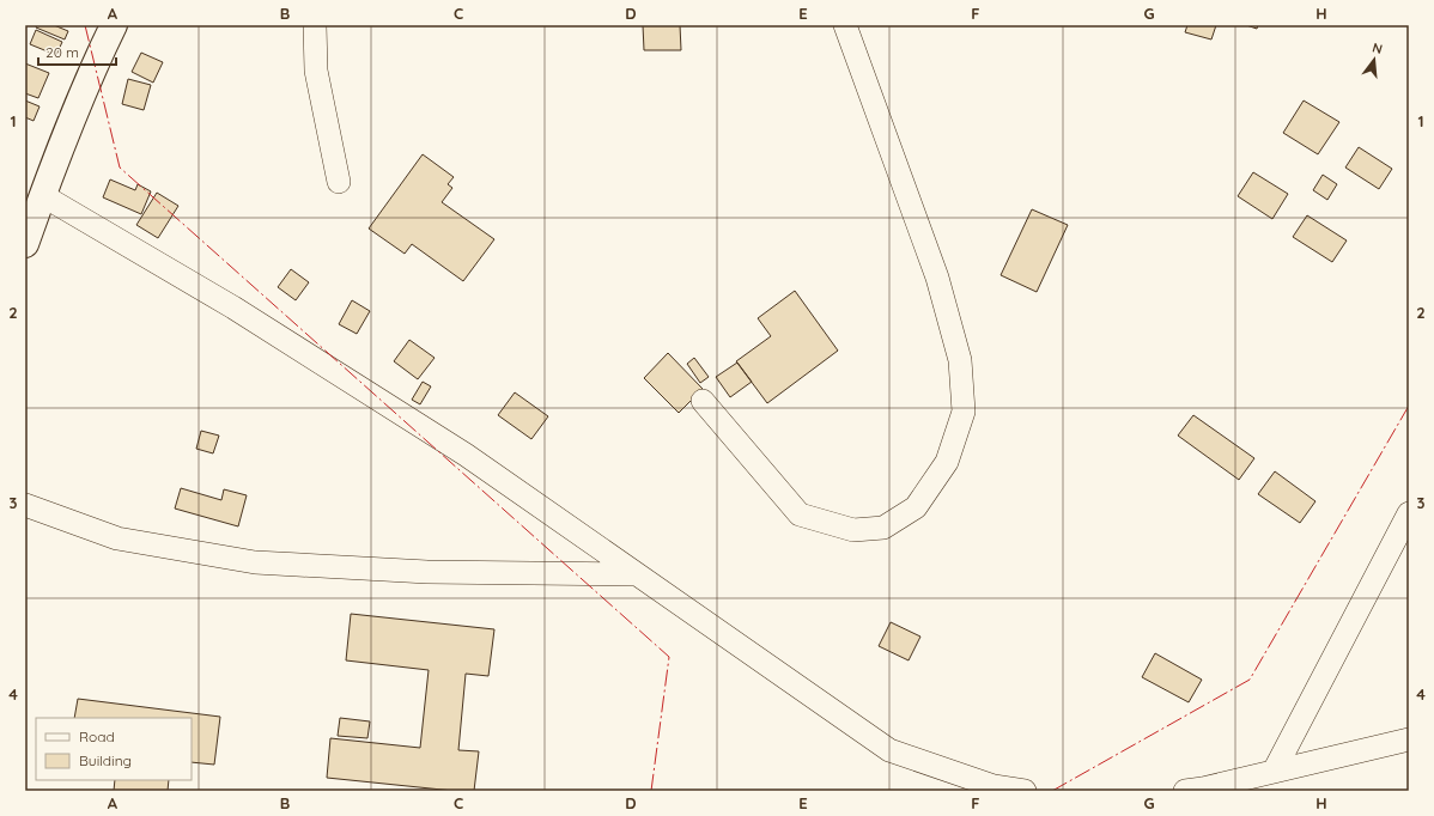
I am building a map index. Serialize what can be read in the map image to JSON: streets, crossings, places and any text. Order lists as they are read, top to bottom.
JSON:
{
  "legend": ["Road", "Building"],
  "scale_bar": "20 m",
  "north": "top",
  "grid": {
    "columns": [
      "A",
      "B",
      "C",
      "D",
      "E",
      "F",
      "G",
      "H"
    ],
    "rows": [
      "1",
      "2",
      "3",
      "4"
    ]
  }
}
